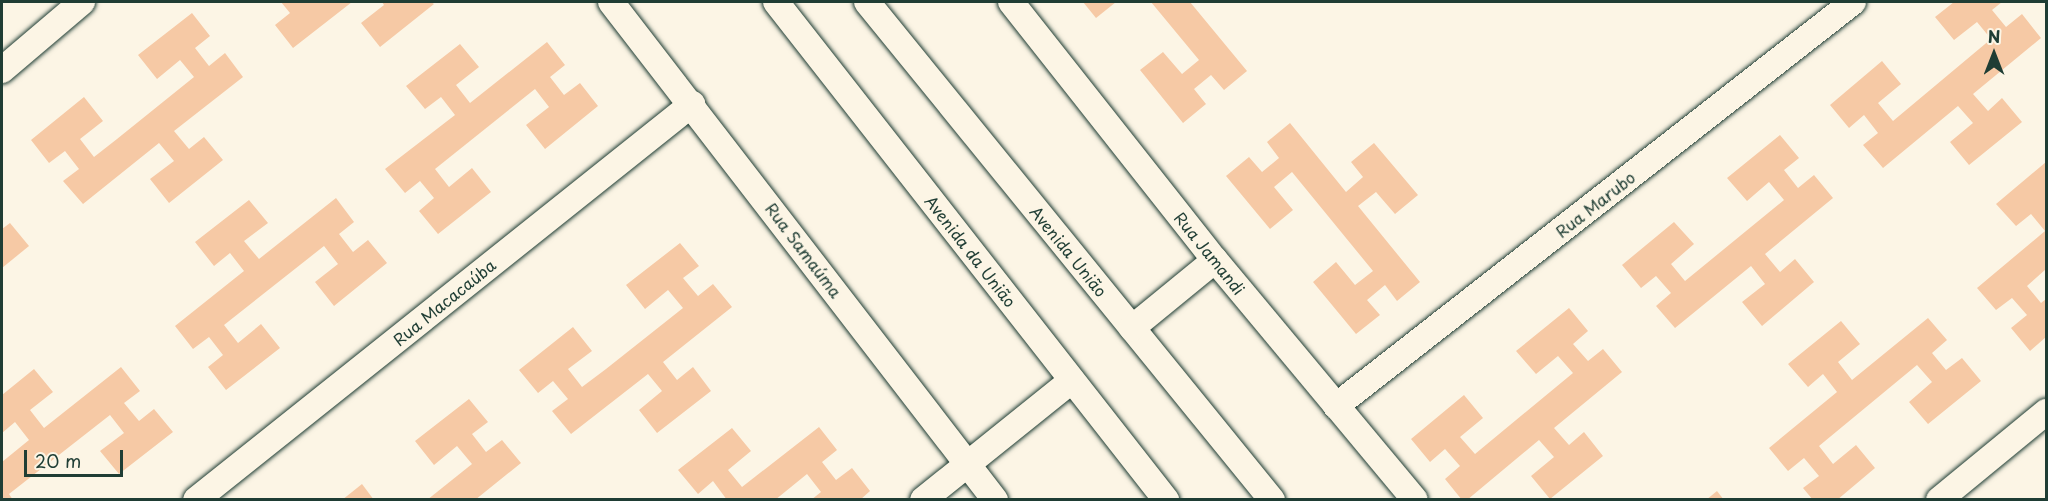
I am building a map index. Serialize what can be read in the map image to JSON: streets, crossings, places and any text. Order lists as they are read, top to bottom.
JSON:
{
  "streets": {
    "street": [
      "Rua Marubo",
      "Rua Samaúma",
      "Avenida da União",
      "Avenida União",
      "Rua Jamandi",
      "Rua Macacaúba"
    ]
  },
  "crossings": [
    ["Rua Marubo", "Rua Jamandi"],
    ["Rua Samaúma", "Rua Macacaúba"]
  ],
  "scale_bar": "20 m",
  "north": "top"
}
